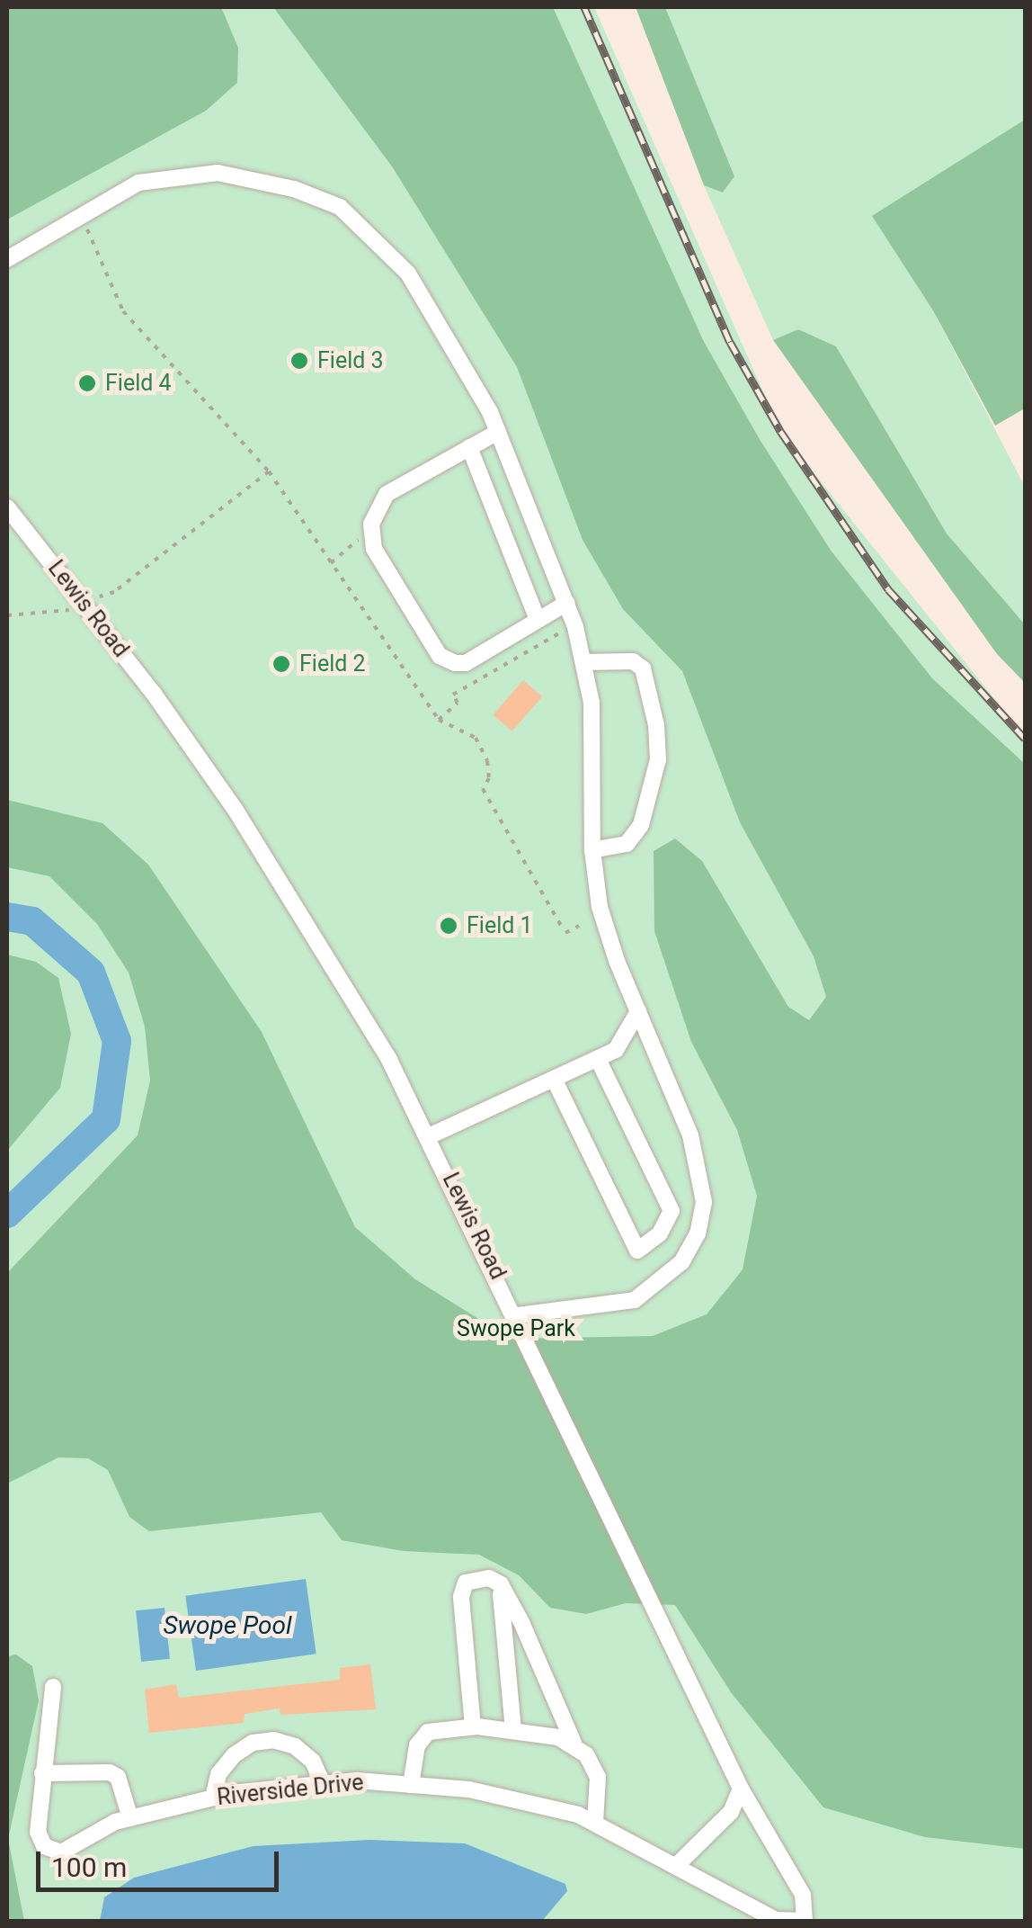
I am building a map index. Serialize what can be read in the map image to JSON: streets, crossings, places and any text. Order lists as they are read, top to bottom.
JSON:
{
  "streets": {
    "street": ["Lewis Road", "Riverside Drive"]
  },
  "crossings": [
    ["Lewis Road", "Riverside Drive"]
  ],
  "water": ["Swope Pool"],
  "parks": ["Swope Park"],
  "places": [
    "Field 3",
    "Field 4",
    "Field 2",
    "Field 1"
  ],
  "scale_bar": "100 m"
}
